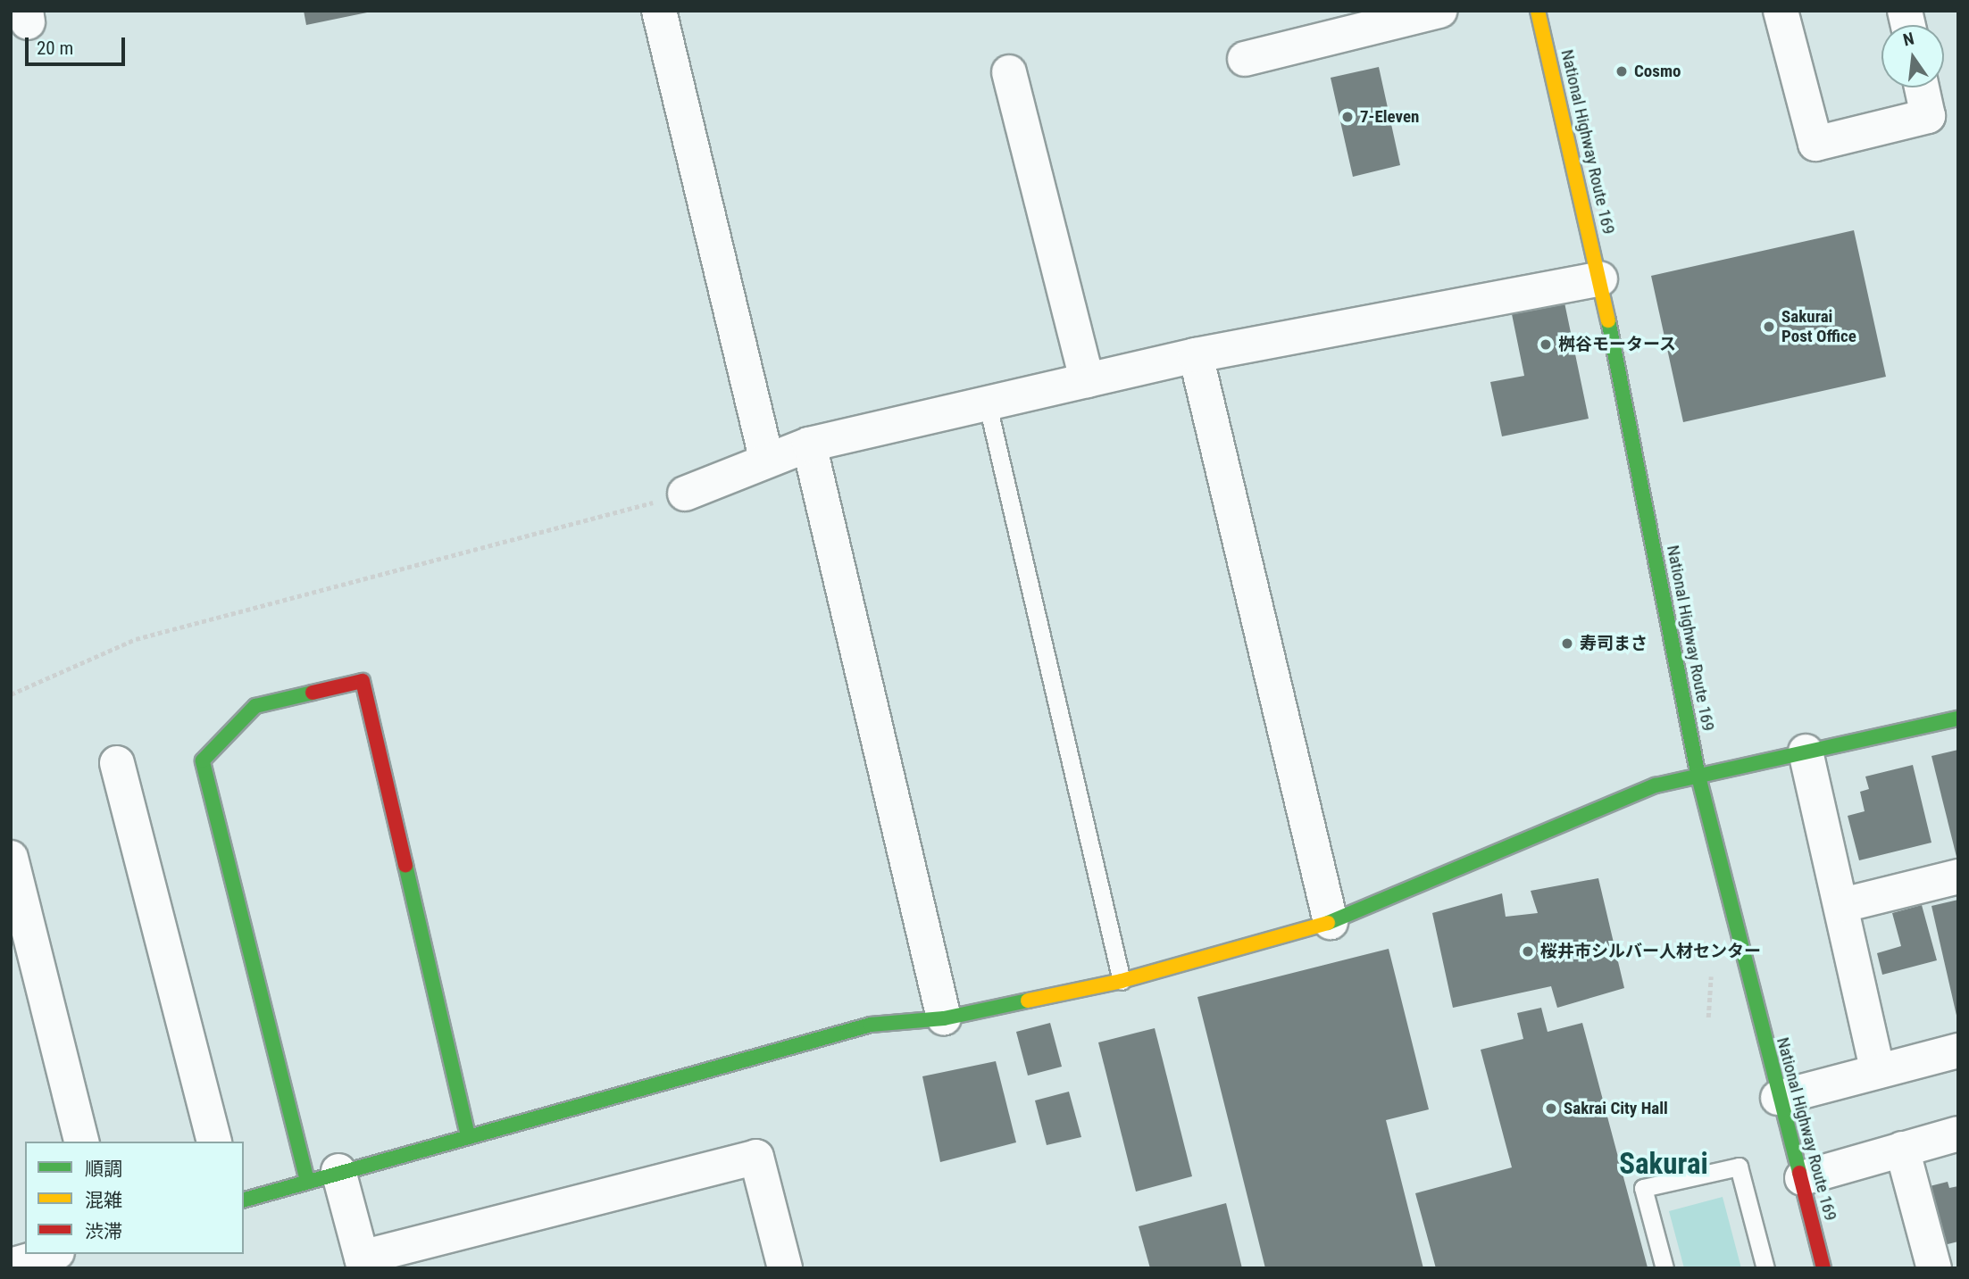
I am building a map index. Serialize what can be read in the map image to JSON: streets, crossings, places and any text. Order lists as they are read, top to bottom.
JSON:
{
  "streets": {
    "main road": ["National Highway Route 169"]
  },
  "districts": ["Sakurai"],
  "places": [
    "Cosmo",
    "7-Eleven",
    "Sakurai Post Office",
    "桝谷モータース",
    "寿司まさ",
    "桜井市シルバー人材センター",
    "Sakrai City Hall"
  ],
  "legend": ["順調", "混雑", "渋滞"],
  "scale_bar": "20 m",
  "north": "top"
}
